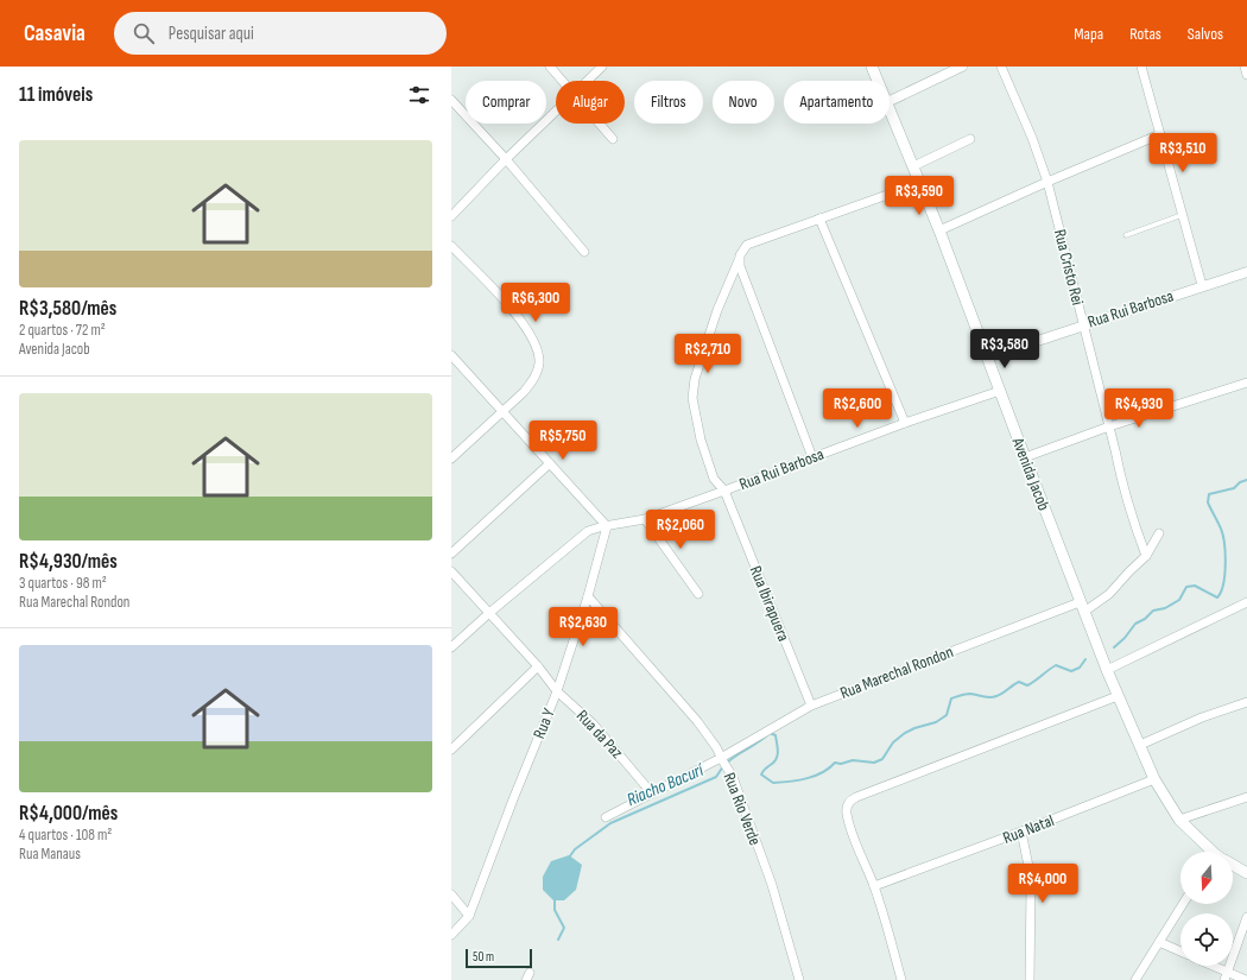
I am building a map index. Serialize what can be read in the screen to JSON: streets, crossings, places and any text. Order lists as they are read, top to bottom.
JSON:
{
  "streets": {
    "main road": ["Avenida Jacob"],
    "street": [
      "Rua Cristo Rei",
      "Rua Rui Barbosa",
      "Rua Ibirapuera",
      "Rua Marechal Rondon",
      "Rua Y",
      "Rua da Paz",
      "Rua Rio Verde",
      "Rua Natal"
    ]
  },
  "crossings": [
    ["Rua Cristo Rei", "Rua Rui Barbosa"],
    ["Rua Cristo Rei", "Rua Marechal Rondon"],
    ["Rua Rui Barbosa", "Avenida Jacob"],
    ["Rua Rui Barbosa", "Rua Ibirapuera"],
    ["Rua Rui Barbosa", "Rua Y"],
    ["Rua Rui Barbosa", "Rua da Paz"],
    ["Avenida Jacob", "Rua Marechal Rondon"],
    ["Avenida Jacob", "Rua Natal"],
    ["Rua Ibirapuera", "Rua Marechal Rondon"],
    ["Rua Marechal Rondon", "Rua da Paz"],
    ["Rua Marechal Rondon", "Rua Rio Verde"],
    ["Rua Y", "Rua da Paz"],
    ["Rua Y", "Rua Rio Verde"]
  ],
  "water": ["Riacho Bacurí"],
  "scale_bar": "50 m",
  "north": "bottom",
  "page": {
    "header": "Casavia",
    "search": "Pesquisar aqui",
    "nav": ["Mapa", "Rotas", "Salvos"],
    "heading": "11 imóveis",
    "chip": [
      "Comprar",
      "Alugar",
      "Filtros",
      "Novo",
      "Apartamento"
    ],
    "list": [
      {
        "name": "R$3,580/mês",
        "note": "2 quartos · 72 m² · Avenida Jacob"
      },
      {
        "name": "R$4,930/mês",
        "note": "3 quartos · 98 m² · Rua Marechal Rondon"
      },
      {
        "name": "R$4,000/mês",
        "note": "4 quartos · 108 m² · Rua Manaus"
      }
    ],
    "price": [
      "R$3,510",
      "R$3,590",
      "R$6,300",
      "R$3,580",
      "R$2,710",
      "R$2,600",
      "R$4,930",
      "R$5,750",
      "R$2,060",
      "R$2,630",
      "R$4,000"
    ],
    "scale": "50 m"
  }
}
